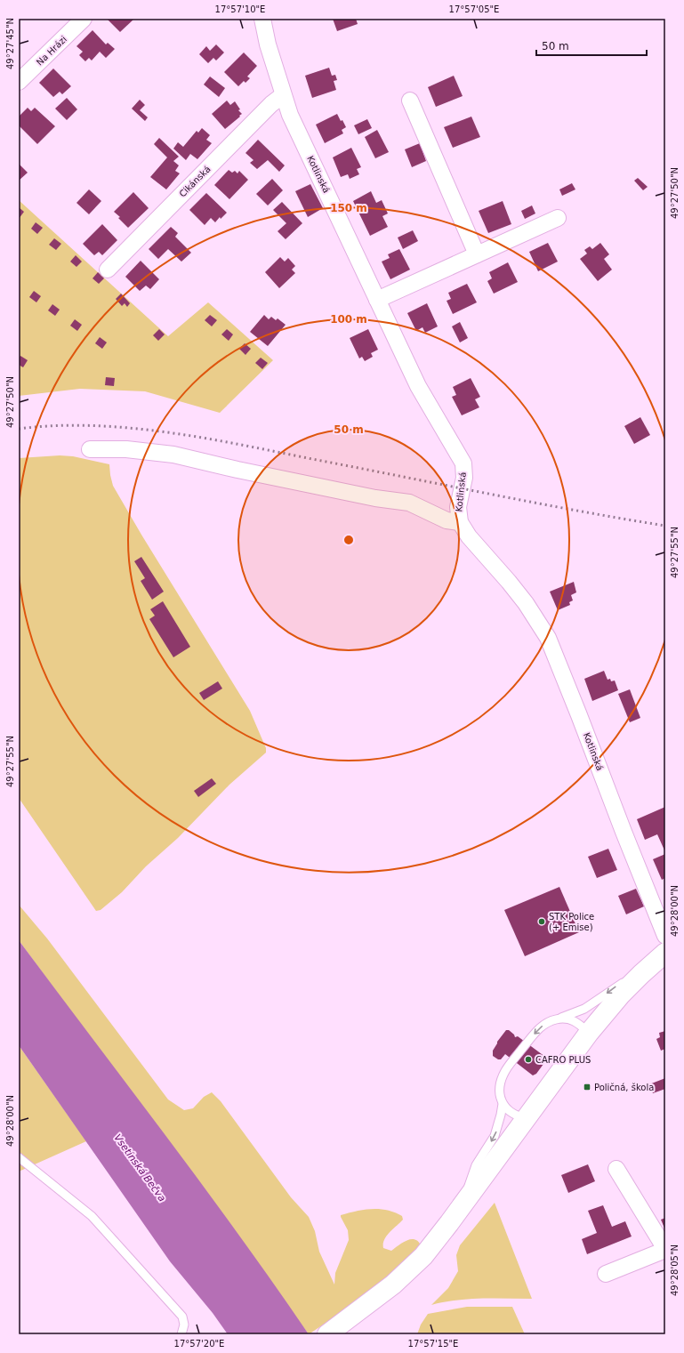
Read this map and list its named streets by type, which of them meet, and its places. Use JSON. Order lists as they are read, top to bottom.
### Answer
{
  "streets": {
    "street": ["Na Hrázi", "Kotlinská", "Cikánská"]
  },
  "crossings": [
    ["Kotlinská", "Cikánská"]
  ],
  "water": ["Vsetínská Bečva"],
  "places": {
    "other": ["STK Police (+ Emise)", "CAFRO PLUS"],
    "transit": ["Poličná, škola"]
  },
  "scale_bar": "50 m",
  "coordinates": [
    "17°57'10\"E",
    "17°57'05\"E",
    "49°27'45\"N",
    "49°27'50\"N",
    "49°27'55\"N",
    "49°28'00\"N",
    "49°28'05\"N",
    "17°57'20\"E",
    "17°57'15\"E"
  ],
  "rings": ["150 m", "100 m", "50 m"]
}
